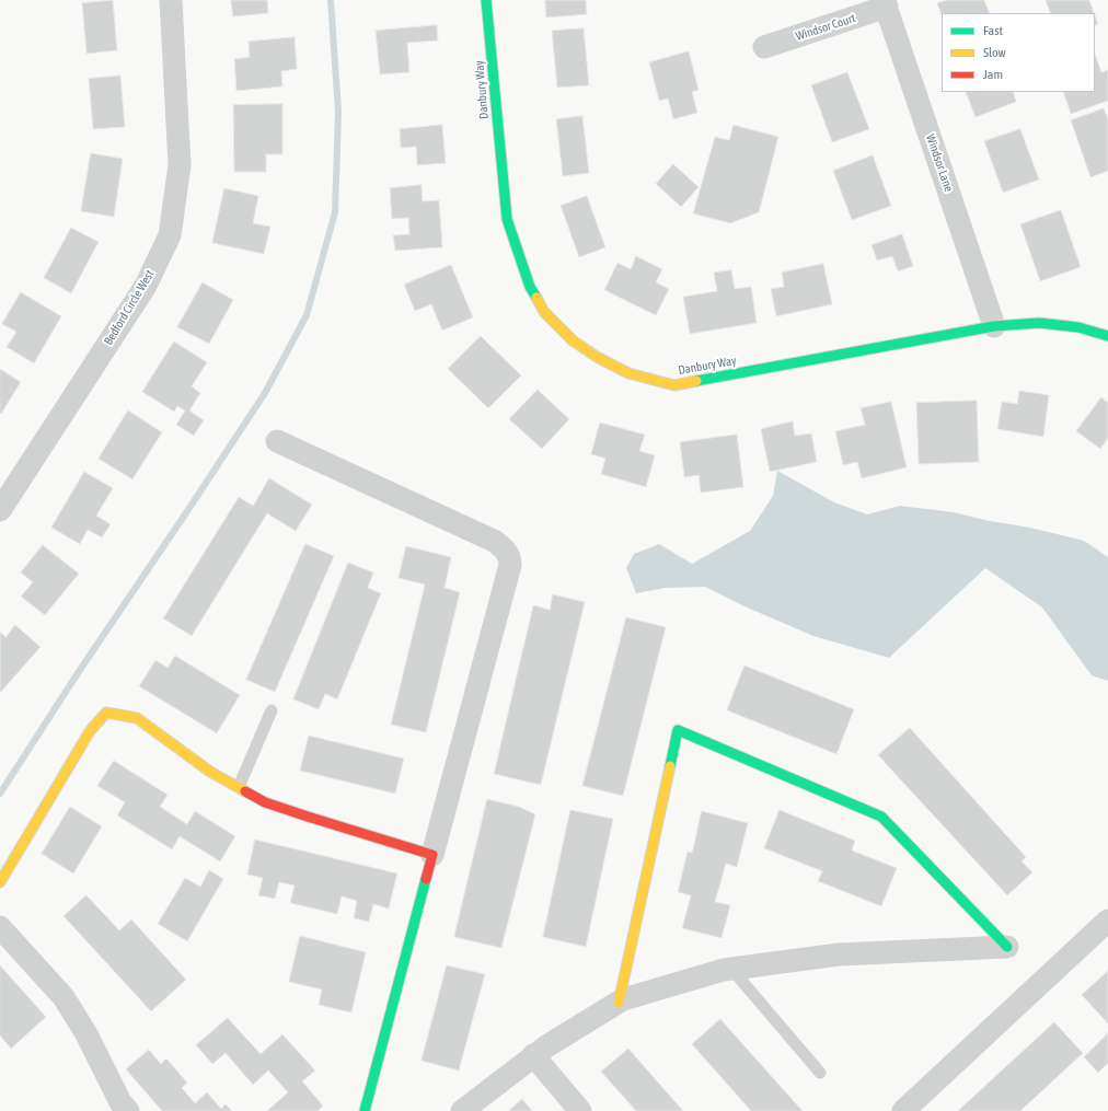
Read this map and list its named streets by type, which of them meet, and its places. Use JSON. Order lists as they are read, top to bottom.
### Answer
{
  "streets": {
    "street": [
      "Windsor Court",
      "Danbury Way",
      "Windsor Lane",
      "Bedford Circle West"
    ]
  },
  "crossings": [
    ["Windsor Court", "Windsor Lane"],
    ["Danbury Way", "Windsor Lane"]
  ],
  "legend": ["Fast", "Slow", "Jam"]
}
